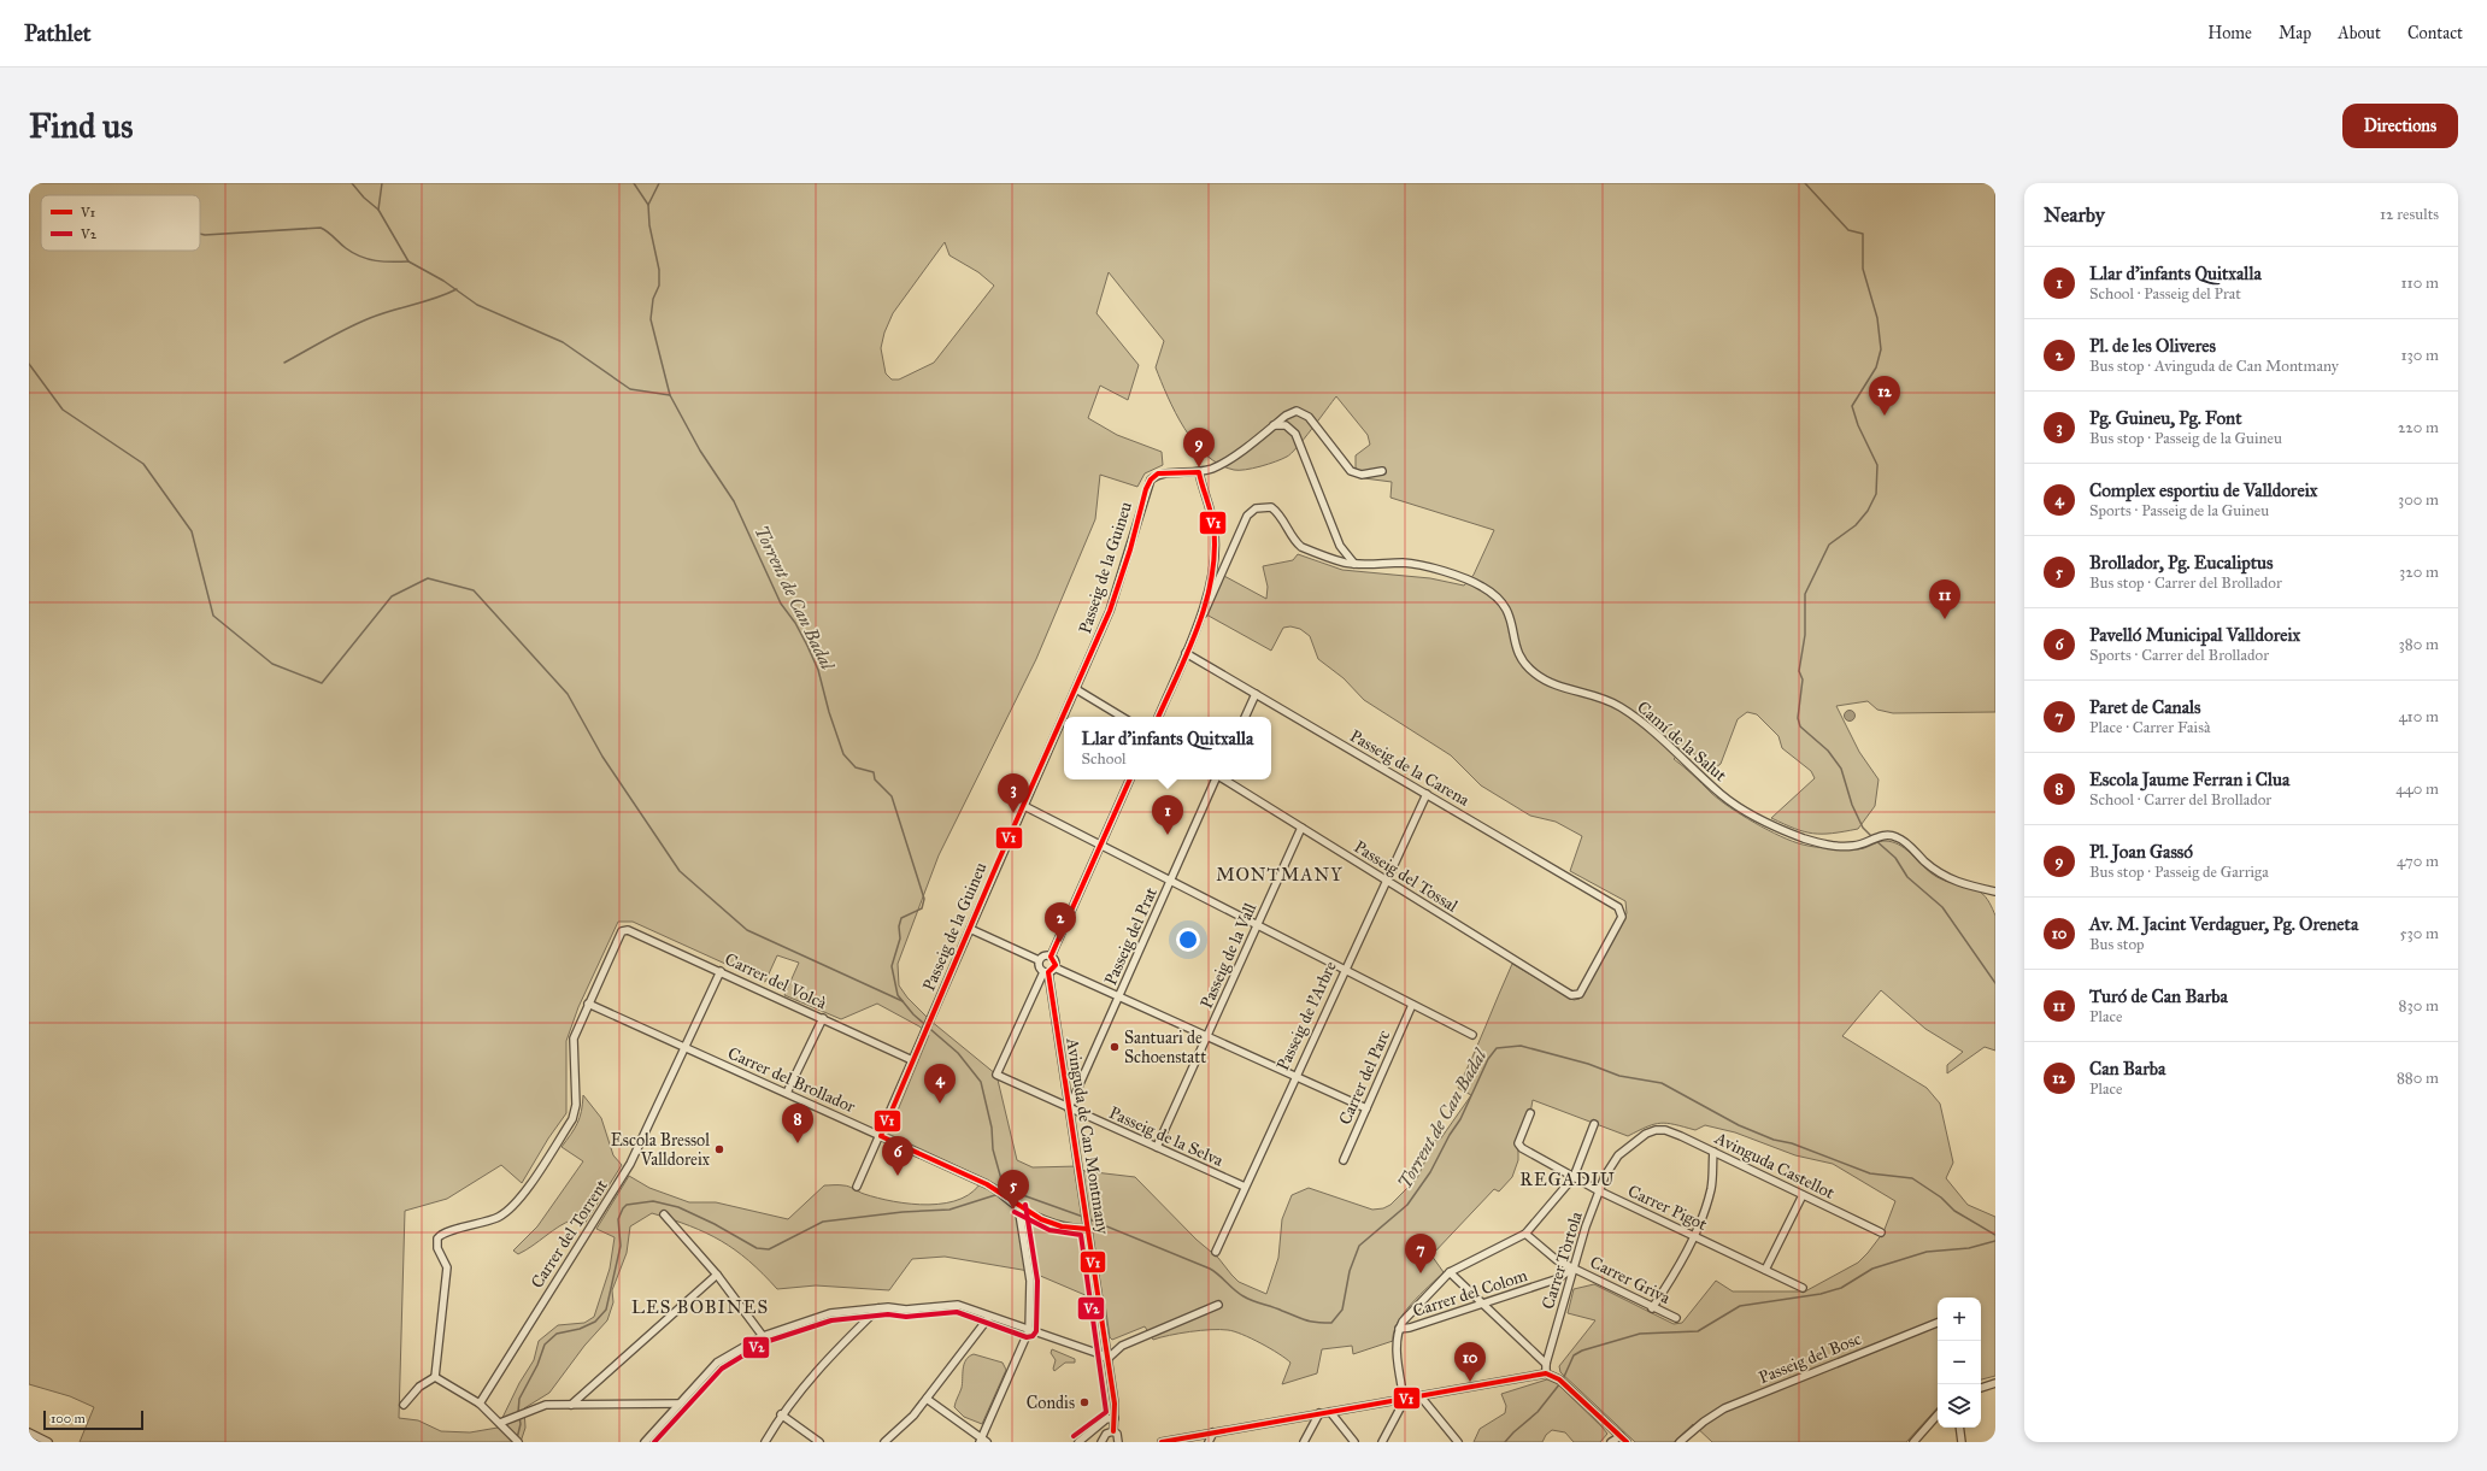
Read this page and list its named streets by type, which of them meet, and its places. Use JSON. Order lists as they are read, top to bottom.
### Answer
{
  "streets": {
    "street": [
      "Passeig de la Guineu",
      "Camí de la Salut",
      "Passeig de la Carena",
      "Passeig del Tossal",
      "Passeig del Prat",
      "Passeig de la Vall",
      "Carrer del Volcà",
      "Passeig de l'Arbre",
      "Carrer del Parc",
      "Carrer del Brollador",
      "Avinguda de Can Montmany",
      "Passeig de la Selva",
      "Avinguda Castellot",
      "Carrer Pigot",
      "Carrer del Torrent",
      "Carrer Tòrtola",
      "Carrer Griva",
      "Carrer del Colom",
      "Passeig del Bosc"
    ]
  },
  "crossings": [
    ["Passeig de la Guineu", "Carrer del Volcà"],
    ["Passeig de la Guineu", "Carrer del Brollador"],
    ["Passeig de la Carena", "Passeig del Tossal"],
    ["Passeig de la Carena", "Passeig de l'Arbre"],
    ["Passeig del Tossal", "Passeig de la Vall"],
    ["Passeig del Tossal", "Passeig de l'Arbre"],
    ["Passeig del Prat", "Avinguda de Can Montmany"],
    ["Passeig del Prat", "Passeig de la Selva"],
    ["Passeig de la Vall", "Passeig de la Selva"],
    ["Carrer del Volcà", "Carrer del Brollador"],
    ["Carrer del Volcà", "Carrer del Torrent"],
    ["Passeig de l'Arbre", "Passeig de la Selva"],
    ["Carrer del Brollador", "Avinguda de Can Montmany"],
    ["Carrer del Brollador", "Carrer del Torrent"],
    ["Avinguda de Can Montmany", "Passeig de la Selva"],
    ["Avinguda Castellot", "Carrer Tòrtola"],
    ["Carrer Pigot", "Carrer Tòrtola"],
    ["Carrer Tòrtola", "Carrer Griva"],
    ["Carrer Tòrtola", "Carrer del Colom"],
    ["Carrer Griva", "Carrer del Colom"]
  ],
  "districts": ["MONTMANY", "REGADIU", "LES BOBINES"],
  "water": ["Torrent de Can Badal"],
  "places": ["Santuari de Schoenstatt", "Escola Bressol Valldoreix", "Condis"],
  "lines": ["transit line V1", "transit line V2"],
  "legend": ["V1", "V2"],
  "scale_bar": "100 m",
  "page": {
    "header": "Pathlet",
    "nav": [
      "Home",
      "Map",
      "About",
      "Contact"
    ],
    "buttons": "Directions",
    "title": "Find us",
    "heading": ["Nearby", "12 results"],
    "list": [
      {
        "mark": "1",
        "name": "Llar d'infants Quitxalla",
        "note": "School · Passeig del Prat",
        "value": "110 m"
      },
      {
        "mark": "2",
        "name": "Pl. de les Oliveres",
        "note": "Bus stop · Avinguda de Can Montmany",
        "value": "130 m"
      },
      {
        "mark": "3",
        "name": "Pg. Guineu, Pg. Font",
        "note": "Bus stop · Passeig de la Guineu",
        "value": "220 m"
      },
      {
        "mark": "4",
        "name": "Complex esportiu de Valldoreix",
        "note": "Sports · Passeig de la Guineu",
        "value": "300 m"
      },
      {
        "mark": "5",
        "name": "Brollador, Pg. Eucaliptus",
        "note": "Bus stop · Carrer del Brollador",
        "value": "320 m"
      },
      {
        "mark": "6",
        "name": "Pavelló Municipal Valldoreix",
        "note": "Sports · Carrer del Brollador",
        "value": "380 m"
      },
      {
        "mark": "7",
        "name": "Paret de Canals",
        "note": "Place · Carrer Faisà",
        "value": "410 m"
      },
      {
        "mark": "8",
        "name": "Escola Jaume Ferran i Clua",
        "note": "School · Carrer del Brollador",
        "value": "440 m"
      },
      {
        "mark": "9",
        "name": "Pl. Joan Gassó",
        "note": "Bus stop · Passeig de Garriga",
        "value": "470 m"
      },
      {
        "mark": "10",
        "name": "Av. M. Jacint Verdaguer, Pg. Oreneta",
        "note": "Bus stop",
        "value": "530 m"
      },
      {
        "mark": "11",
        "name": "Turó de Can Barba",
        "note": "Place",
        "value": "830 m"
      },
      {
        "mark": "12",
        "name": "Can Barba",
        "note": "Place",
        "value": "880 m"
      }
    ],
    "pins": [
      "12",
      "9",
      "11",
      "3",
      "1",
      "2",
      "4",
      "8",
      "6",
      "5",
      "7",
      "10"
    ],
    "popup": ["Llar d'infants Quitxalla", "School"],
    "map_buttons": ["+", "−"],
    "scale": "100 m"
  }
}
